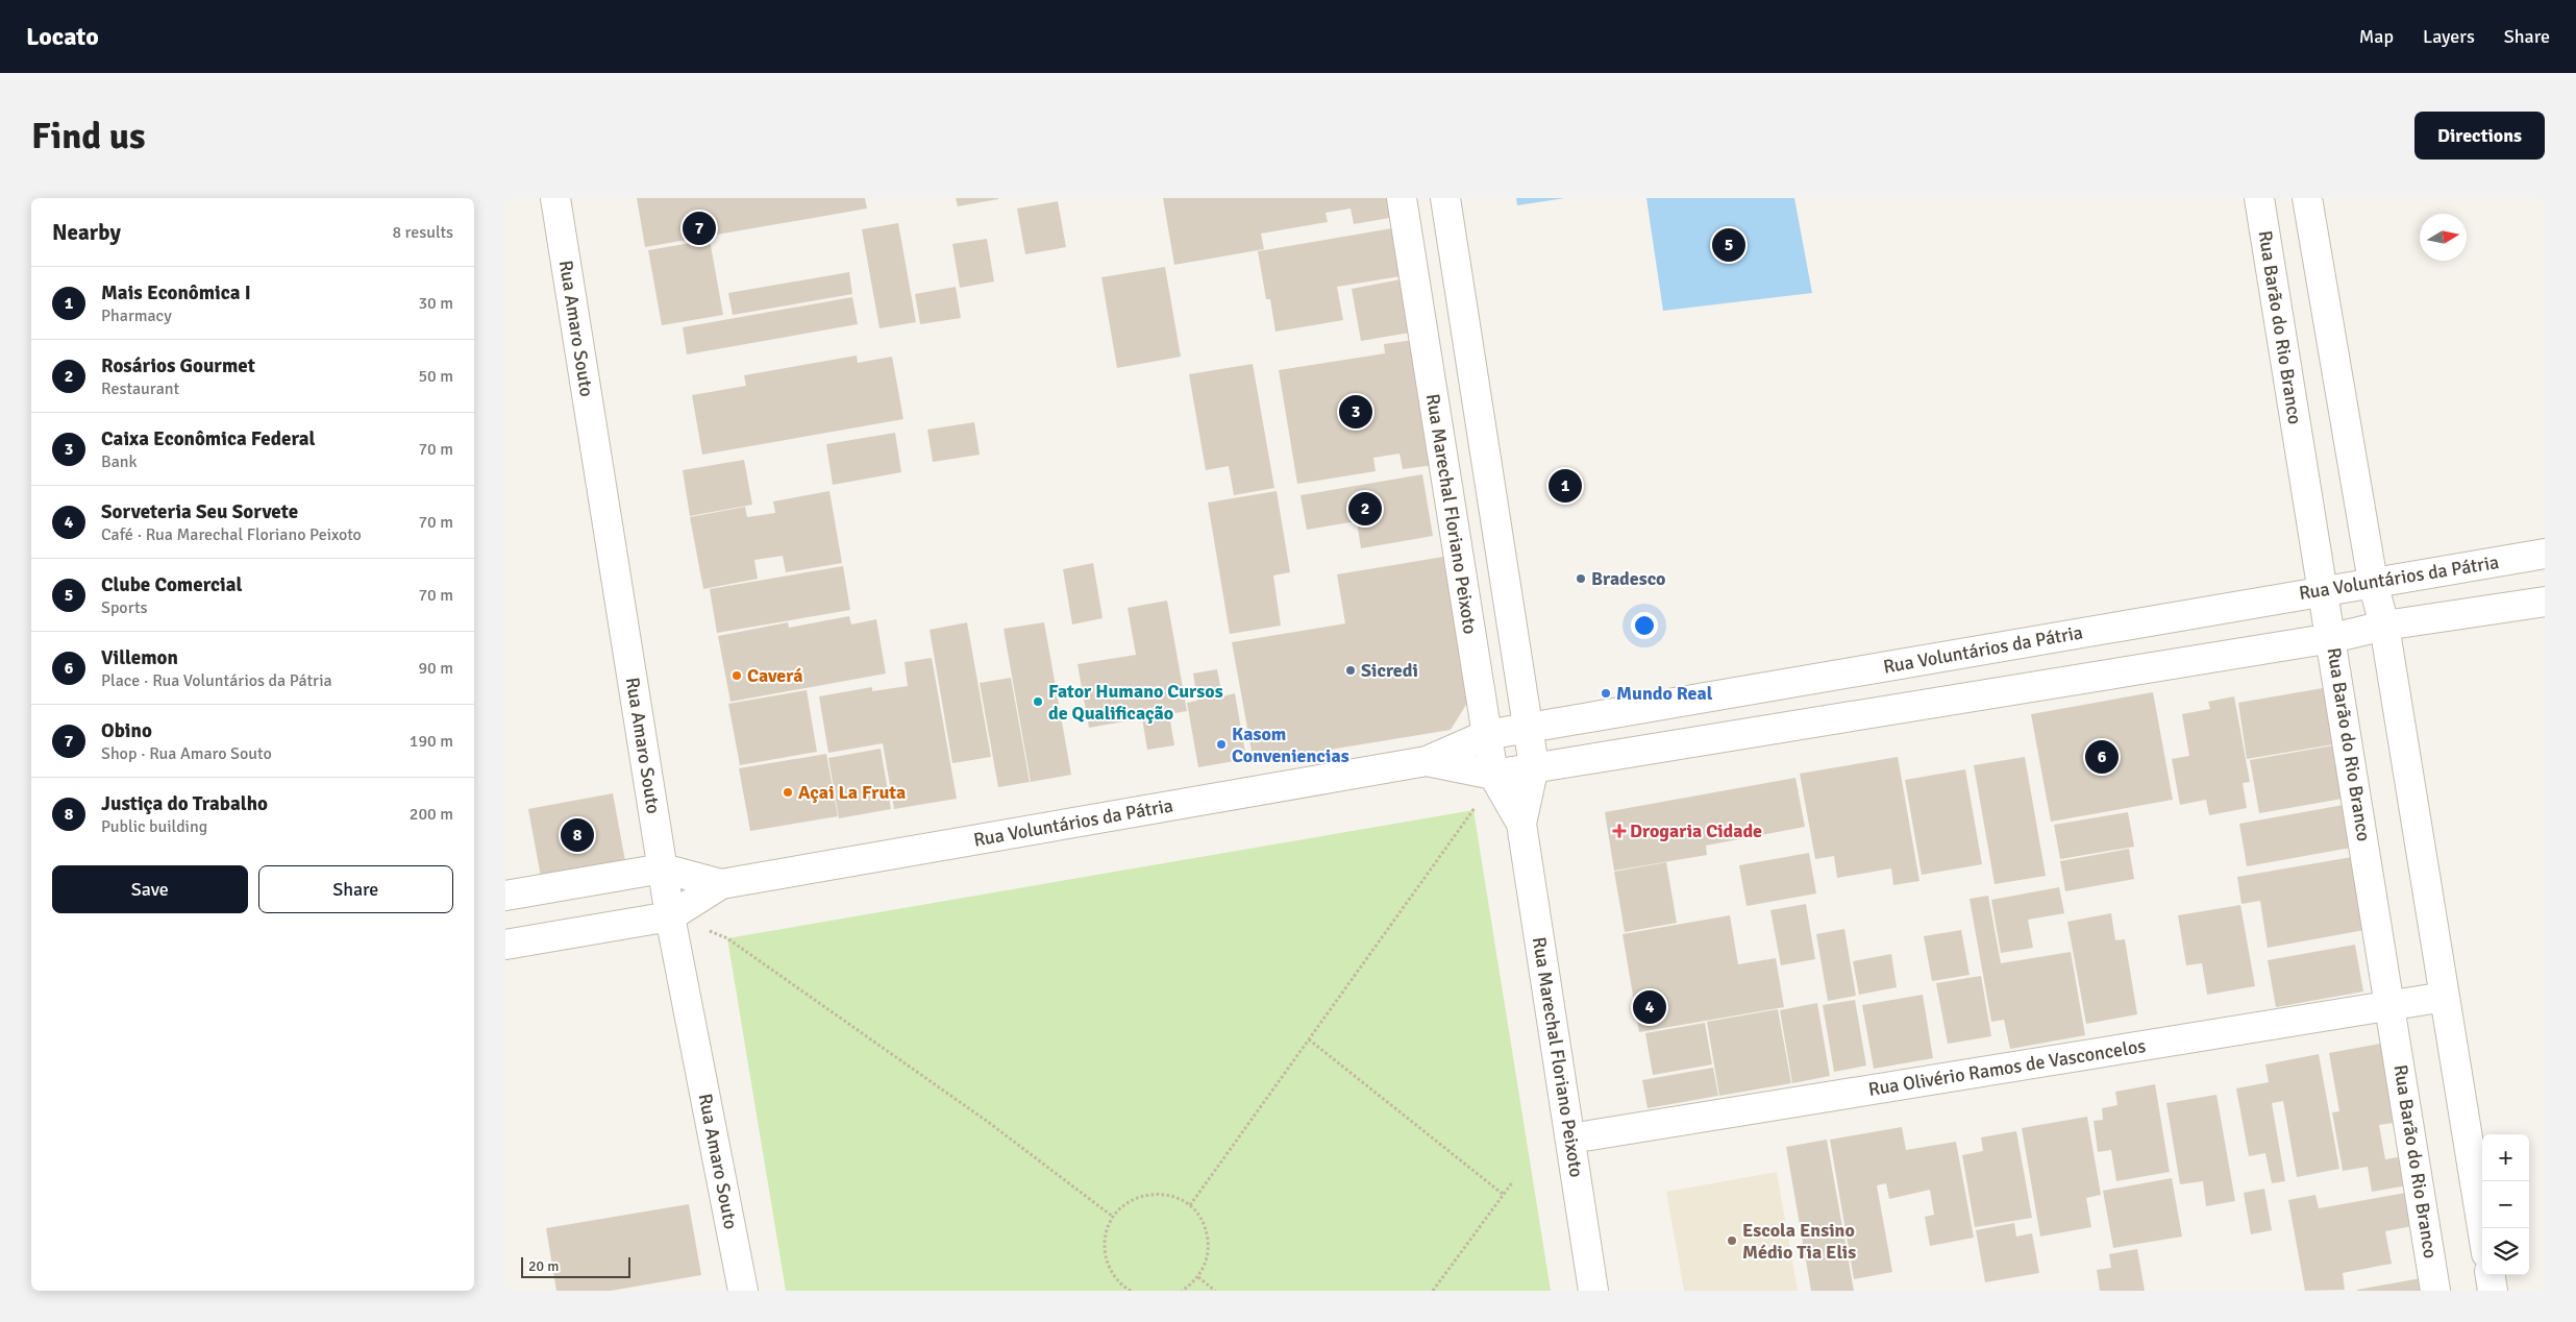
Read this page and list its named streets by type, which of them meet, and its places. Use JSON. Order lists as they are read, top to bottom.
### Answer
{
  "streets": {
    "street": [
      "Rua Barão do Rio Branco",
      "Rua Amaro Souto",
      "Rua Marechal Floriano Peixoto",
      "Rua Voluntários da Pátria",
      "Rua Olivério Ramos de Vasconcelos"
    ]
  },
  "crossings": [
    ["Rua Barão do Rio Branco", "Rua Voluntários da Pátria"],
    ["Rua Barão do Rio Branco", "Rua Olivério Ramos de Vasconcelos"],
    ["Rua Amaro Souto", "Rua Voluntários da Pátria"],
    ["Rua Marechal Floriano Peixoto", "Rua Voluntários da Pátria"],
    ["Rua Marechal Floriano Peixoto", "Rua Olivério Ramos de Vasconcelos"]
  ],
  "places": {
    "other": [
      "Bradesco",
      "Sicredi",
      "Caverá",
      "Mundo Real",
      "Fator Humano Cursos de Qualificação",
      "Kasom Conveniencias",
      "Açai La Fruta",
      "Escola Ensino Médio Tia Elis"
    ],
    "health": ["Drogaria Cidade"]
  },
  "scale_bar": "20 m",
  "north": "right",
  "page": {
    "header": "Locato",
    "nav": ["Map", "Layers", "Share"],
    "buttons": [
      "Directions",
      ["Save", "Share"]
    ],
    "title": "Find us",
    "heading": ["Nearby", "8 results"],
    "pins": [
      "7",
      "5",
      "3",
      "1",
      "2",
      "6",
      "8",
      "4"
    ],
    "list": [
      {
        "mark": "1",
        "name": "Mais Econômica I",
        "note": "Pharmacy",
        "value": "30 m"
      },
      {
        "mark": "2",
        "name": "Rosários Gourmet",
        "note": "Restaurant",
        "value": "50 m"
      },
      {
        "mark": "3",
        "name": "Caixa Econômica Federal",
        "note": "Bank",
        "value": "70 m"
      },
      {
        "mark": "4",
        "name": "Sorveteria Seu Sorvete",
        "note": "Café · Rua Marechal Floriano Peixoto",
        "value": "70 m"
      },
      {
        "mark": "5",
        "name": "Clube Comercial",
        "note": "Sports",
        "value": "70 m"
      },
      {
        "mark": "6",
        "name": "Villemon",
        "note": "Place · Rua Voluntários da Pátria",
        "value": "90 m"
      },
      {
        "mark": "7",
        "name": "Obino",
        "note": "Shop · Rua Amaro Souto",
        "value": "190 m"
      },
      {
        "mark": "8",
        "name": "Justiça do Trabalho",
        "note": "Public building",
        "value": "200 m"
      }
    ],
    "map_buttons": ["+", "−"],
    "scale": "20 m"
  }
}
